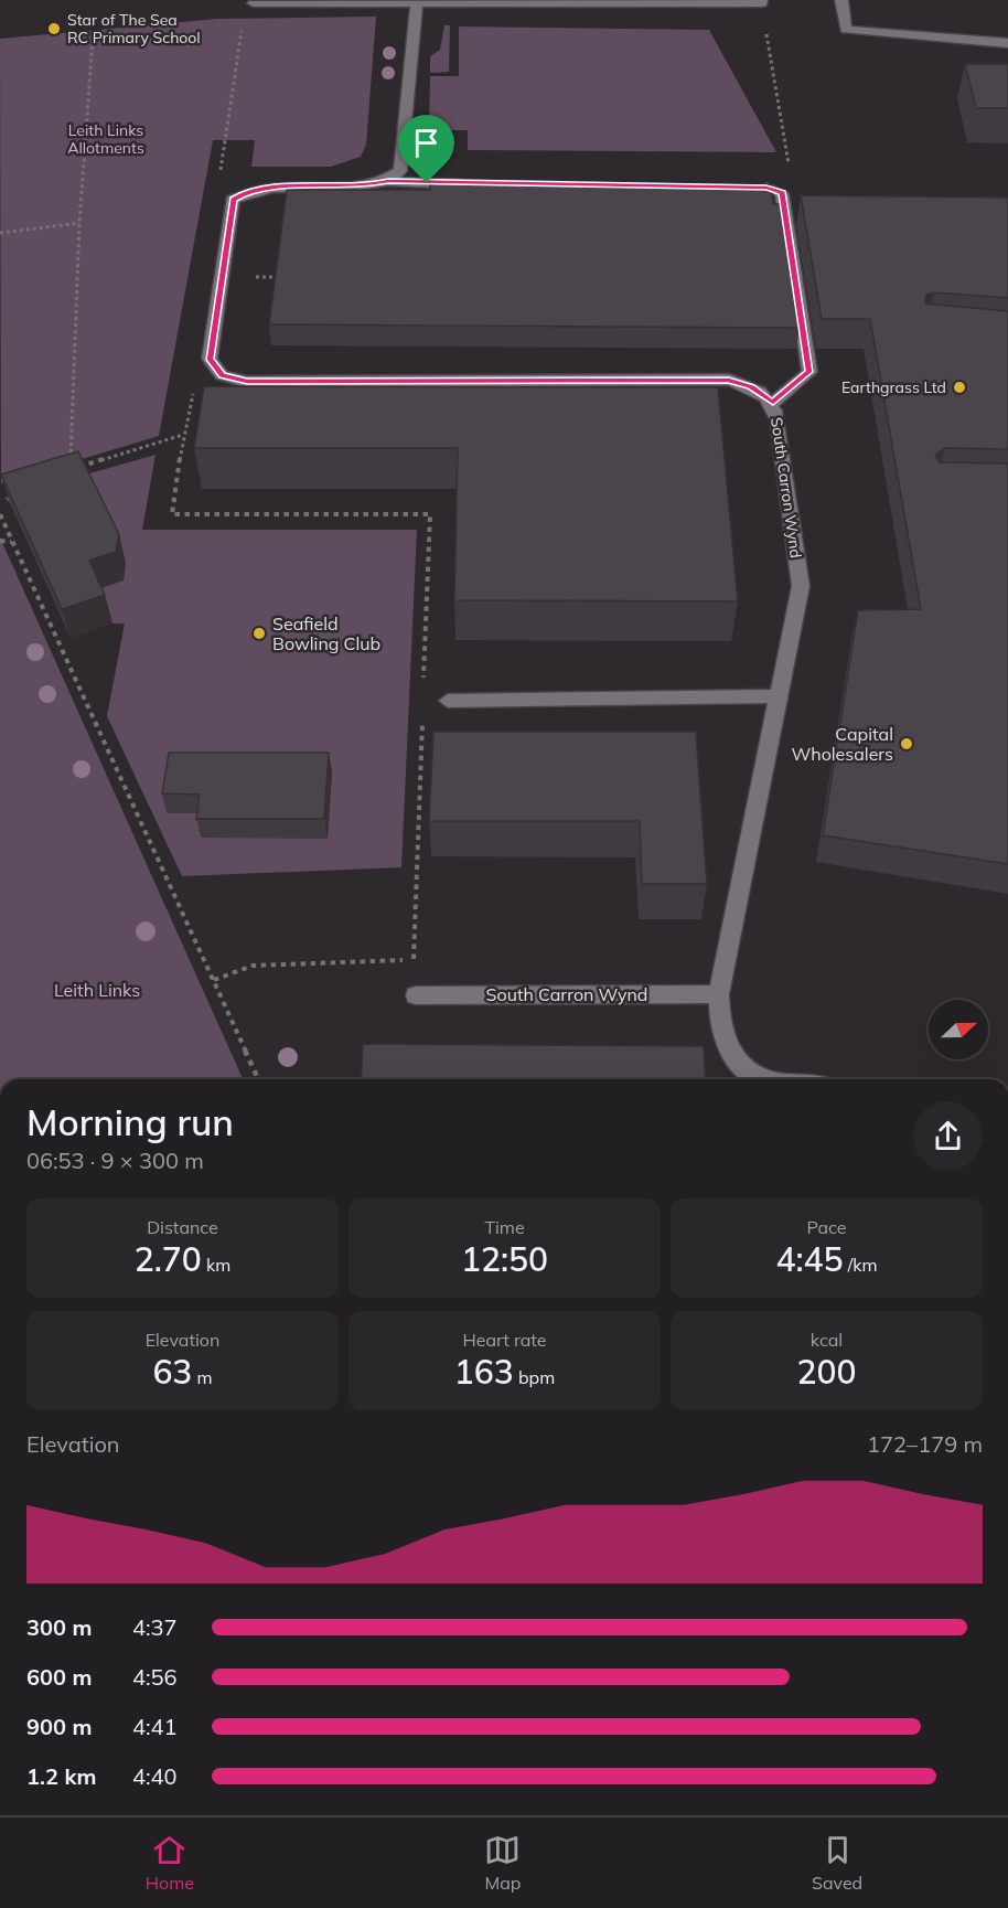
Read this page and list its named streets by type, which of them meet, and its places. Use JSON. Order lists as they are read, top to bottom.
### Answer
{
  "streets": {
    "street": ["South Carron Wynd"]
  },
  "parks": ["Leith Links Allotments", "Leith Links"],
  "places": [
    "Star of The Sea RC Primary School",
    "Earthgrass Ltd",
    "Seafield Bowling Club",
    "Capital Wholesalers"
  ],
  "north": "right",
  "page": {
    "heading": ["Morning run", "06:53 · 9 × 300 m"],
    "stats": [
      ["Distance", "2.70 km"],
      ["Time", "12:50"],
      ["Pace", "4:45 /km"],
      ["Elevation", "63 m"],
      ["Heart rate", "163 bpm"],
      ["kcal", "200"]
    ],
    "chart": ["Elevation", "172–179 m"],
    "list": [
      {
        "name": "300 m",
        "note": "4:37"
      },
      {
        "name": "600 m",
        "note": "4:56"
      },
      {
        "name": "900 m",
        "note": "4:41"
      },
      {
        "name": "1.2 km",
        "note": "4:40"
      }
    ],
    "tabs": ["Home", "Map", "Saved"]
  }
}
